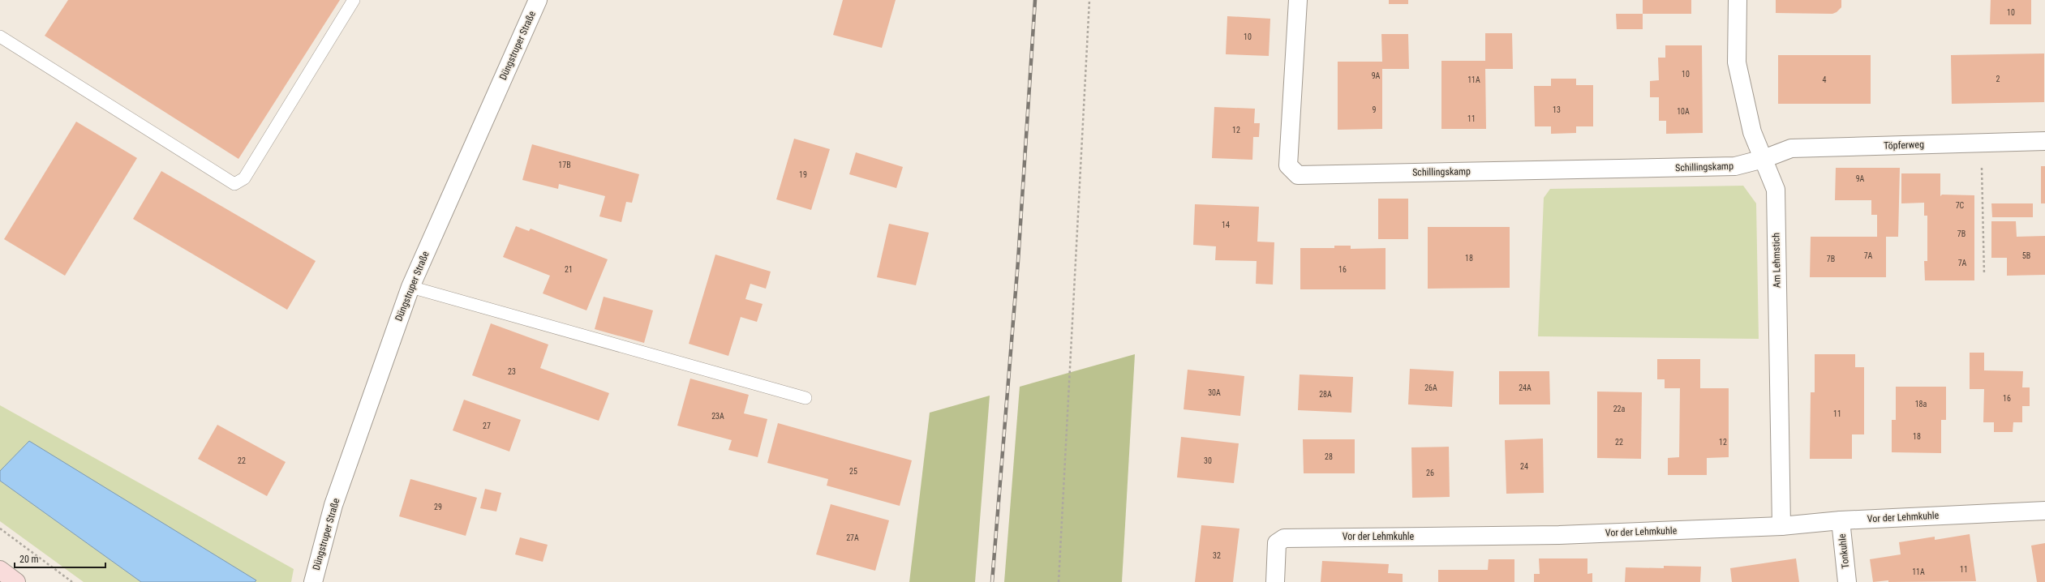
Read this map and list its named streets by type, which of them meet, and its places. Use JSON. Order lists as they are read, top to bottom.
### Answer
{
  "streets": {
    "street": [
      "Düngstruper Straße",
      "Töpferweg",
      "Schillingskamp",
      "Am Lehmstich",
      "Vor der Lehmkuhle",
      "Tonkuhle"
    ]
  },
  "crossings": [
    ["Töpferweg", "Schillingskamp"],
    ["Töpferweg", "Am Lehmstich"],
    ["Schillingskamp", "Am Lehmstich"],
    ["Am Lehmstich", "Vor der Lehmkuhle"],
    ["Vor der Lehmkuhle", "Tonkuhle"]
  ],
  "house_numbers": [
    "10",
    "10",
    "10",
    "9A",
    "2",
    "11A",
    "4",
    "9",
    "13",
    "10A",
    "11",
    "12",
    "17B",
    "19",
    "9A",
    "7C",
    "14",
    "7B",
    "7A",
    "5B",
    "18",
    "7B",
    "7A",
    "21",
    "16",
    "23",
    "26A",
    "24A",
    "30A",
    "28A",
    "16",
    "18a",
    "22a",
    "11",
    "23A",
    "27",
    "18",
    "22",
    "12",
    "28",
    "22",
    "30",
    "24",
    "25",
    "26",
    "29",
    "27A",
    "32",
    "11",
    "11A"
  ],
  "scale_bar": "20 m"
}
